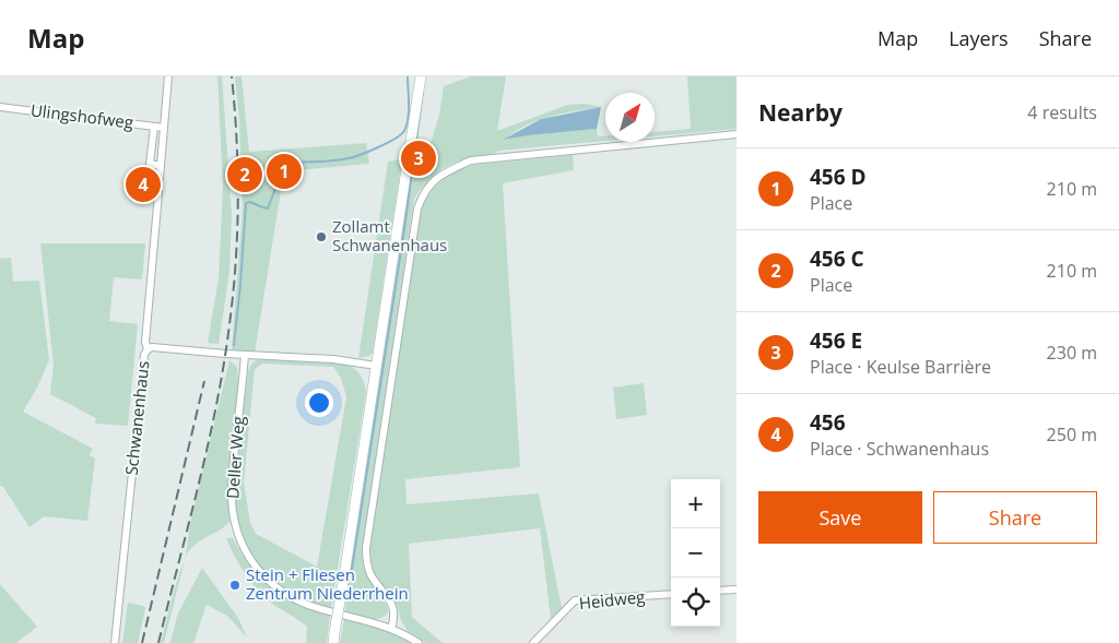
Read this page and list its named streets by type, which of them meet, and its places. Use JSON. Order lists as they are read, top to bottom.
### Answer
{
  "streets": {
    "street": [
      "Ulingshofweg",
      "Schwanenhaus",
      "Deller Weg",
      "Heidweg"
    ]
  },
  "places": ["Zollamt Schwanenhaus", "Stein + Fliesen Zentrum Niederrhein"],
  "north": "top right",
  "page": {
    "header": "Map",
    "nav": ["Map", "Layers", "Share"],
    "heading": ["Nearby", "4 results"],
    "pins": [
      "3",
      "1",
      "2",
      "4"
    ],
    "list": [
      {
        "mark": "1",
        "name": "456 D",
        "note": "Place",
        "value": "210 m"
      },
      {
        "mark": "2",
        "name": "456 C",
        "note": "Place",
        "value": "210 m"
      },
      {
        "mark": "3",
        "name": "456 E",
        "note": "Place · Keulse Barrière",
        "value": "230 m"
      },
      {
        "mark": "4",
        "name": "456",
        "note": "Place · Schwanenhaus",
        "value": "250 m"
      }
    ],
    "buttons": ["Save", "Share"],
    "map_buttons": ["+", "−"]
  }
}
